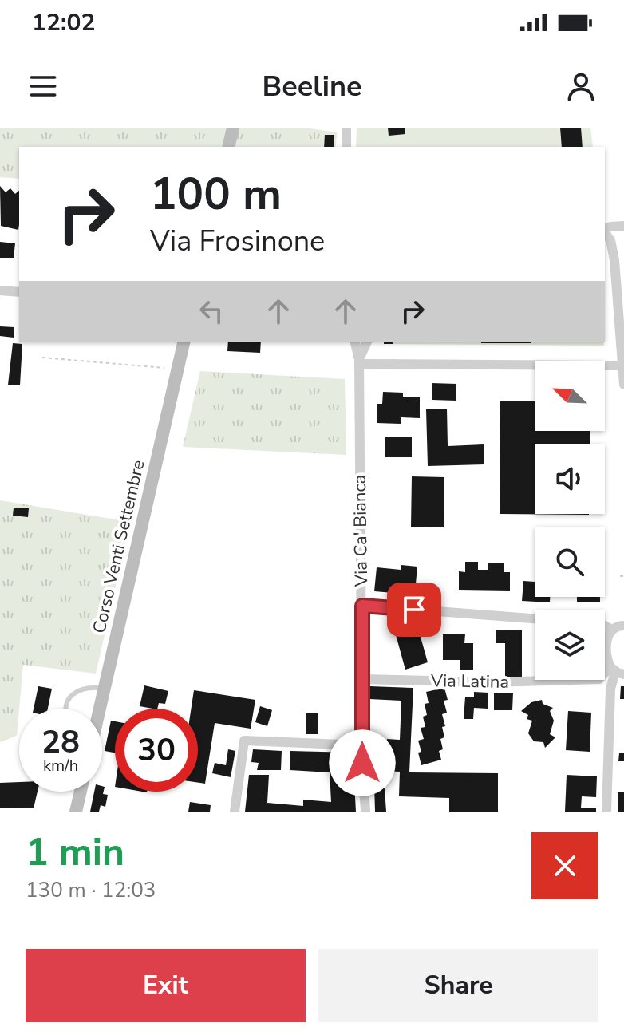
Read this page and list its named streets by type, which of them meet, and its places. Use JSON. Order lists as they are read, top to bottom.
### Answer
{
  "streets": {
    "street": ["Via Ca' Bianca", "Corso Venti Settembre", "Via Latina"]
  },
  "crossings": [
    ["Via Ca' Bianca", "Via Latina"]
  ],
  "north": "top left",
  "page": {
    "status": "12:02",
    "header": "Beeline",
    "turn": ["100 m", "Via Frosinone"],
    "speed": "28 km/h",
    "limit": "30",
    "heading": ["1 min", "130 m · 12:03"],
    "buttons": ["Exit", "Share"]
  }
}
